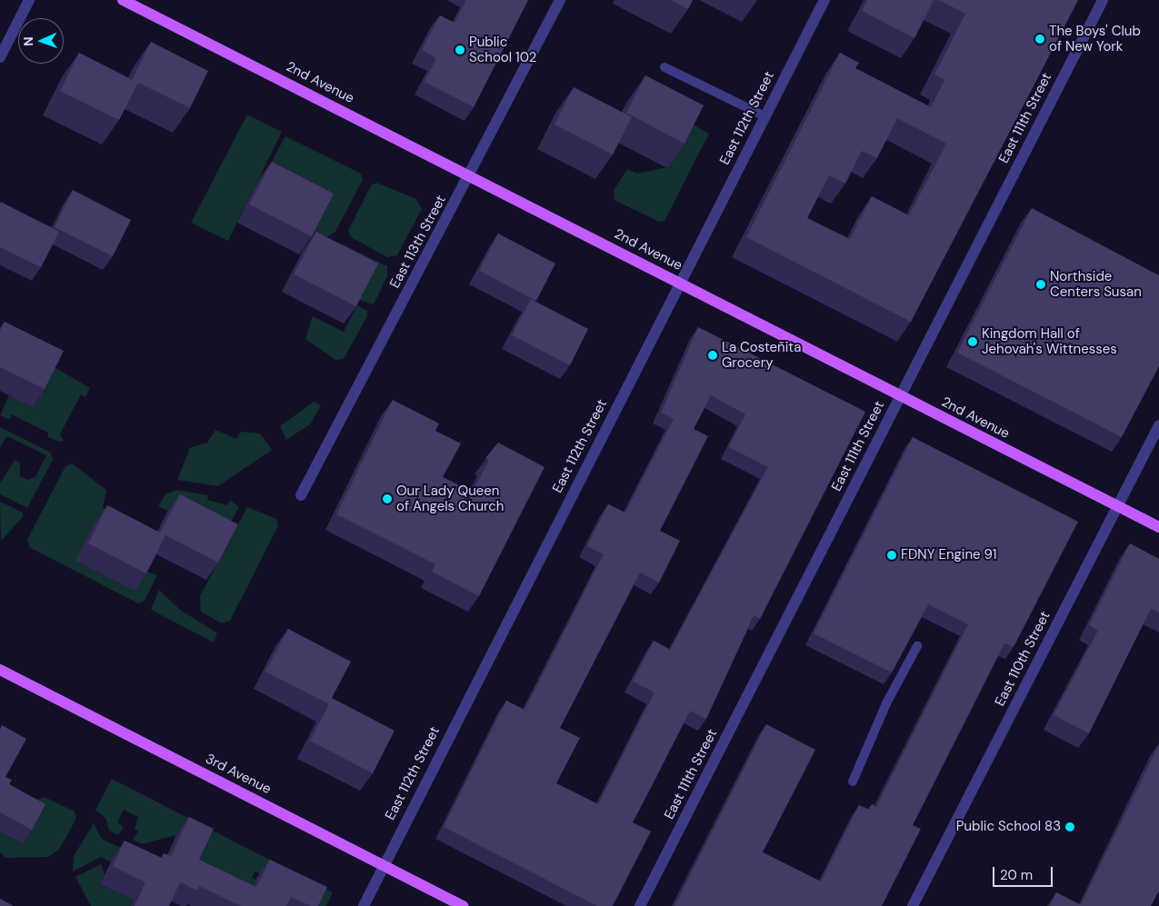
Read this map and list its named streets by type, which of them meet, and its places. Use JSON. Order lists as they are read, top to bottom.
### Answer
{
  "streets": {
    "main road": ["2nd Avenue", "3rd Avenue"],
    "street": [
      "East 112th Street",
      "East 111th Street",
      "East 113th Street",
      "East 110th Street"
    ]
  },
  "crossings": [
    ["2nd Avenue", "East 112th Street"],
    ["2nd Avenue", "East 111th Street"],
    ["2nd Avenue", "East 113th Street"],
    ["2nd Avenue", "East 110th Street"],
    ["East 112th Street", "3rd Avenue"]
  ],
  "places": [
    "The Boys' Club of New York",
    "Public School 102",
    "Northside Centers Susan",
    "Kingdom Hall of Jehovah's Wittnesses",
    "La Costeñita Grocery",
    "Our Lady Queen of Angels Church",
    "FDNY Engine 91",
    "Public School 83"
  ],
  "scale_bar": "20 m",
  "north": "left"
}
